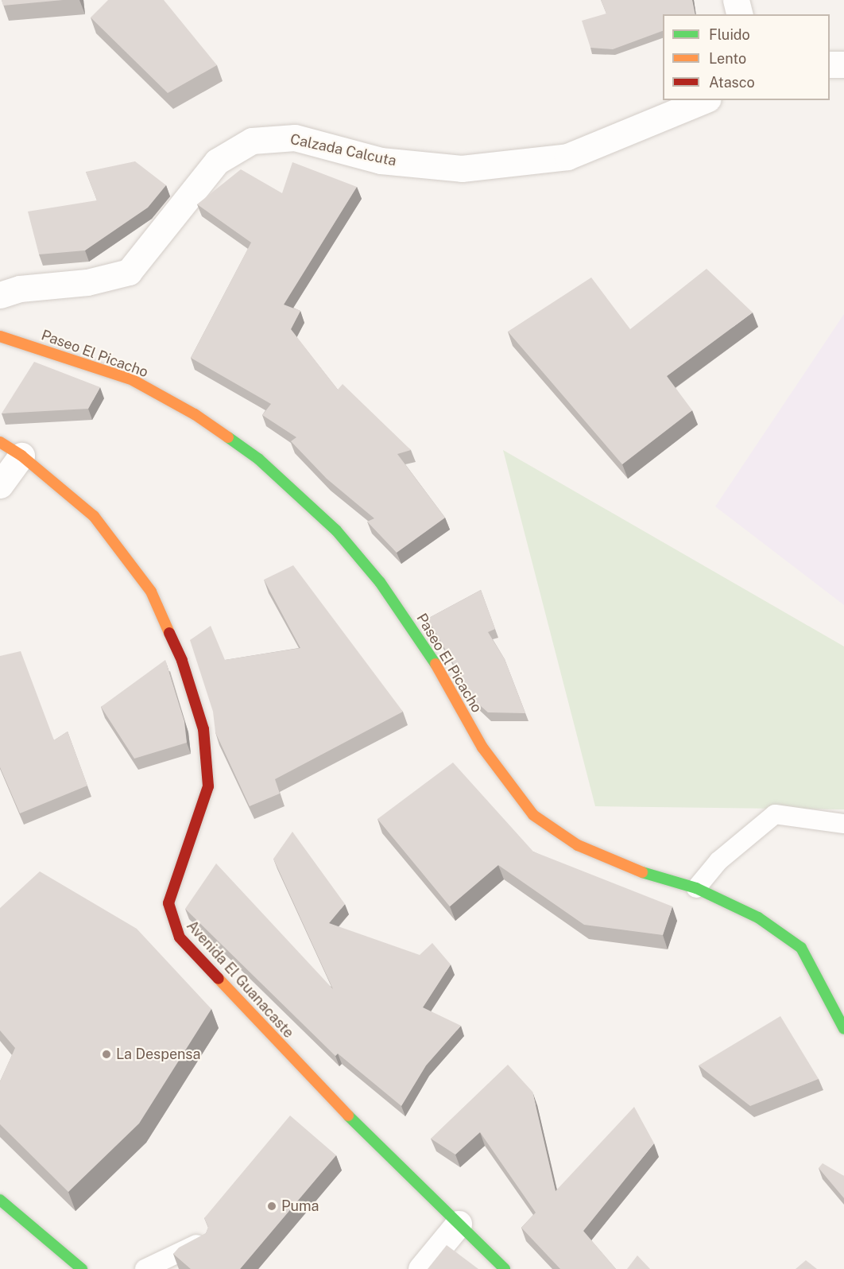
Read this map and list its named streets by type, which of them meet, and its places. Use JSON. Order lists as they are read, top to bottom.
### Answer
{
  "streets": {
    "street": ["Calzada Calcuta", "Paseo El Picacho", "Avenida El Guanacaste"]
  },
  "places": ["La Despensa", "Puma"],
  "legend": ["Fluido", "Lento", "Atasco"]
}
